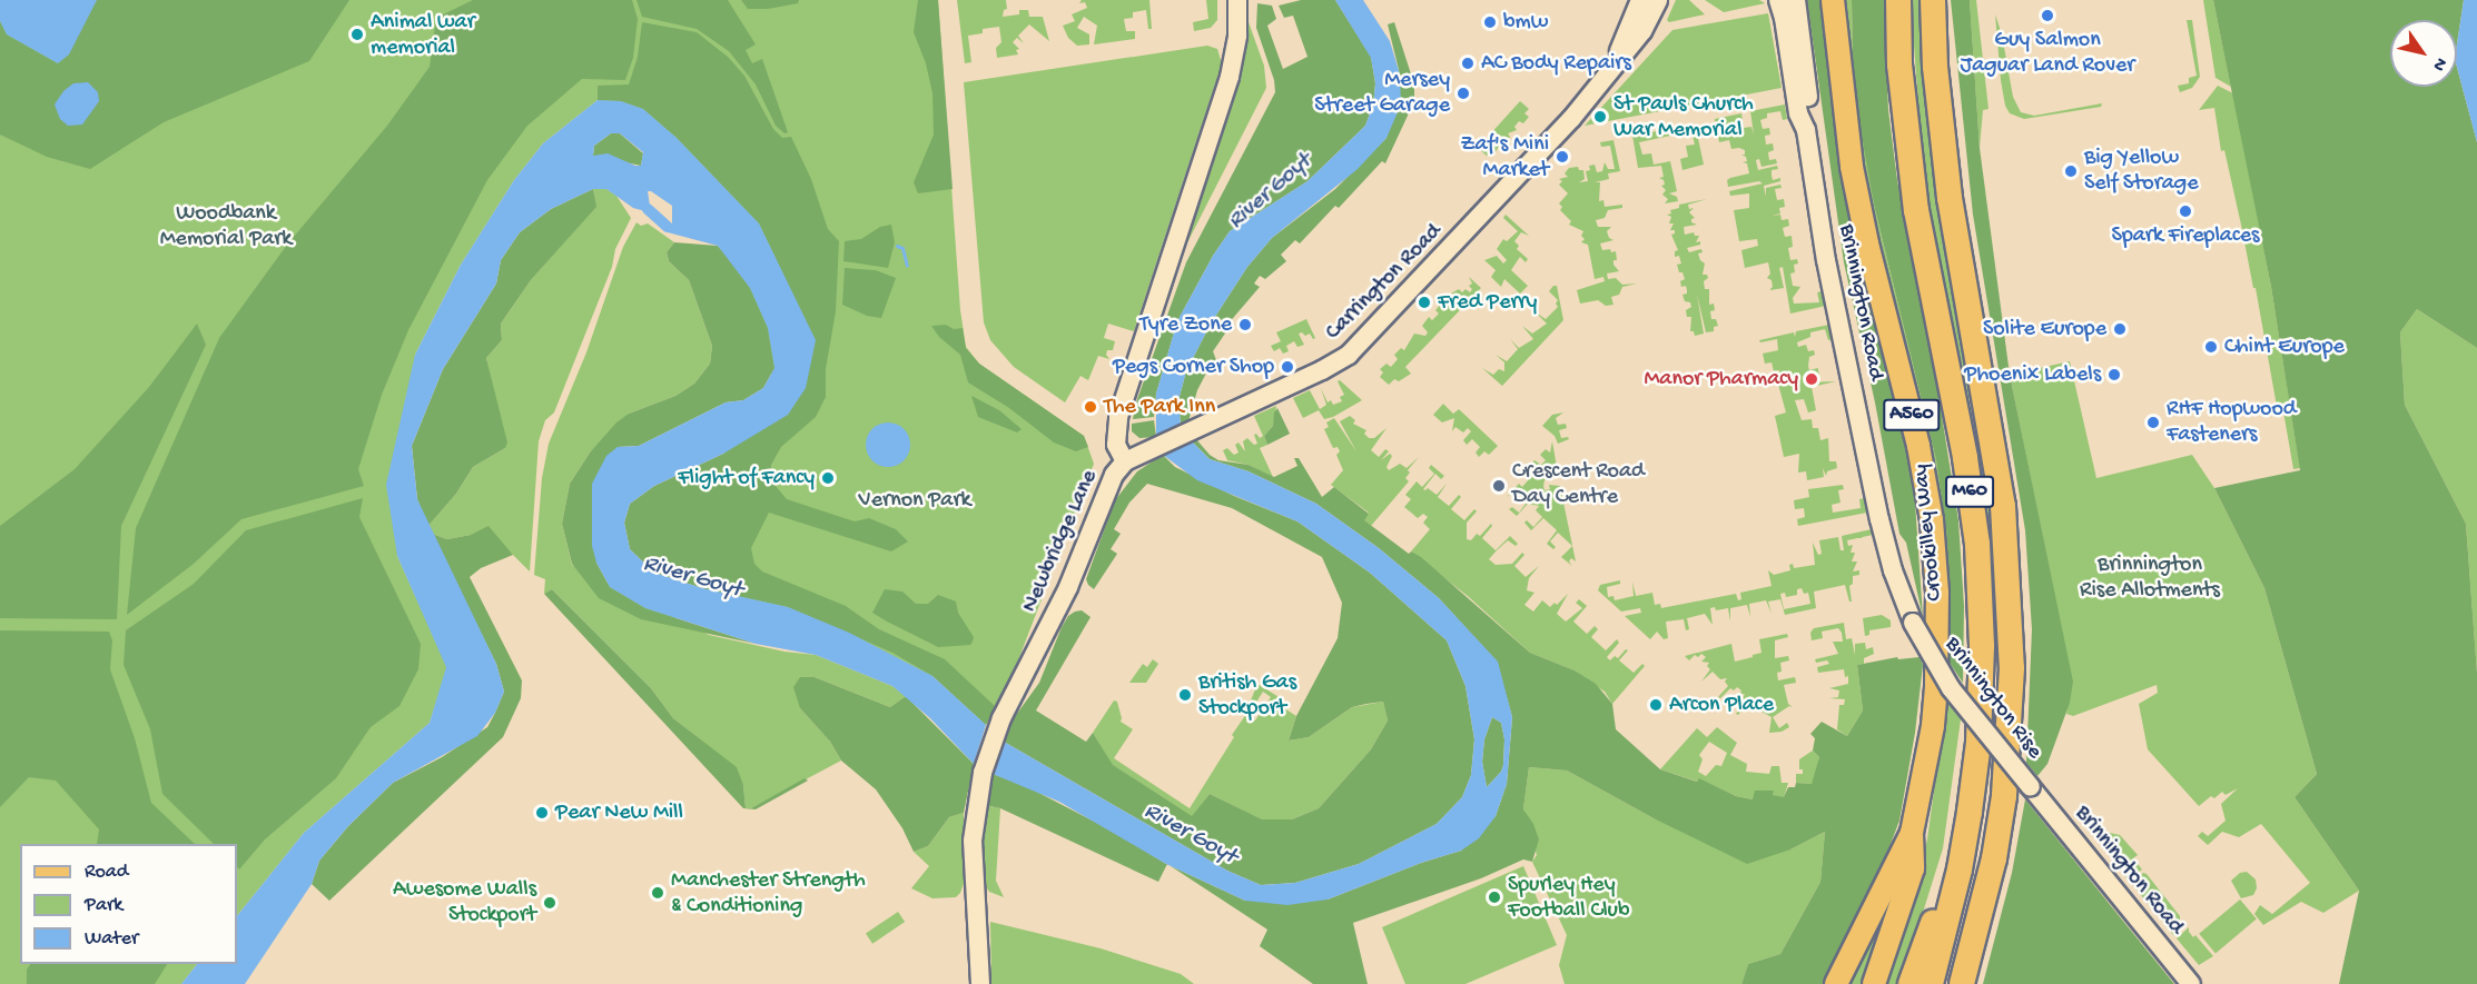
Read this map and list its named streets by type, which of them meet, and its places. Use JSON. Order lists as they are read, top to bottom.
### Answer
{
  "streets": {
    "highway": ["M60"],
    "main road": ["A560", "Crookilley Way"],
    "street": [
      "Carrington Road",
      "Brinnington Road",
      "Newbridge Lane",
      "Brinnington Rise"
    ]
  },
  "crossings": [
    ["Carrington Road", "Newbridge Lane"],
    ["Brinnington Road", "Brinnington Rise"]
  ],
  "water": ["River Goyt"],
  "parks": ["Woodbank Memorial Park", "Vernon Park", "Brinnington Rise Allotments"],
  "places": [
    "Guy Salmon Jaguar Land Rover",
    "bmw",
    "Animal war memorial",
    "AC Body Repairs",
    "Mersey Street Garage",
    "St Pauls Church War Memorial",
    "Zaf's Mini Market",
    "Big Yellow Self Storage",
    "Spark Fireplaces",
    "Fred Perry",
    "Tyre Zone",
    "Solite Europe",
    "Chint Europe",
    "Pegs Corner Shop",
    "Phoenix Labels",
    "Manor Pharmacy",
    "The Park Inn",
    "RHF Hopwood Fasteners",
    "Flight of Fancy",
    "Crescent Road Day Centre",
    "British Gas Stockport",
    "Arcon Place",
    "Pear New Mill",
    "Manchester Strength & Conditioning",
    "Spurley Hey Football Club",
    "Awesome Walls Stockport"
  ],
  "legend": ["Road", "Park", "Water"],
  "north": "bottom right"
}
